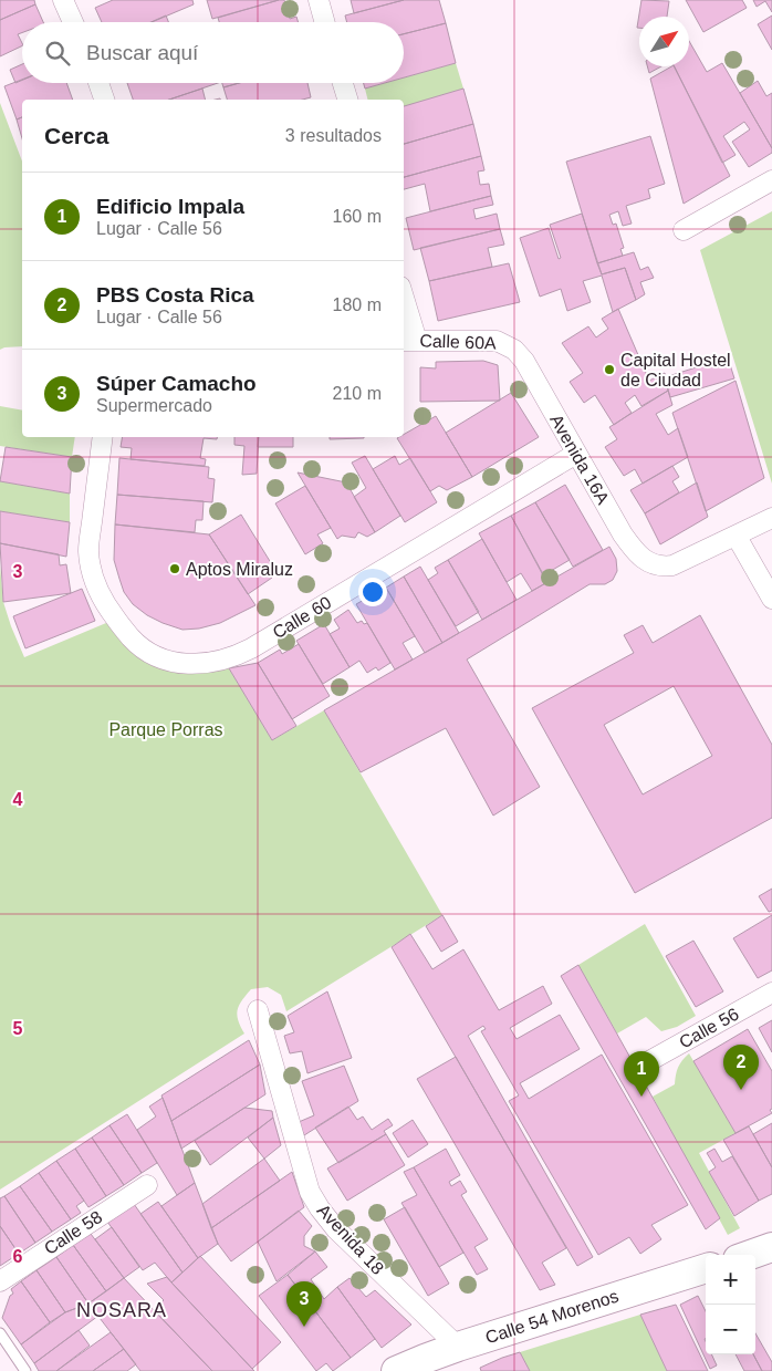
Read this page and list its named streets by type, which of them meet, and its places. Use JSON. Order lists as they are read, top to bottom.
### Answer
{
  "streets": {
    "main road": ["Calle 54 Morenos"],
    "street": [
      "Calle 60A",
      "Avenida 16A",
      "Calle 60",
      "Calle 56",
      "Calle 58",
      "Avenida 18"
    ]
  },
  "crossings": [
    ["Calle 60A", "Avenida 16A"],
    ["Avenida 16A", "Calle 60"],
    ["Avenida 18", "Calle 54 Morenos"]
  ],
  "districts": ["NOSARA"],
  "parks": ["Parque Porras"],
  "places": ["Capital Hostel de Ciudad", "Aptos Miraluz"],
  "north": "top right",
  "page": {
    "search": "Buscar aquí",
    "heading": ["Cerca", "3 resultados"],
    "list": [
      {
        "mark": "1",
        "name": "Edificio Impala",
        "note": "Lugar · Calle 56",
        "value": "160 m"
      },
      {
        "mark": "2",
        "name": "PBS Costa Rica",
        "note": "Lugar · Calle 56",
        "value": "180 m"
      },
      {
        "mark": "3",
        "name": "Súper Camacho",
        "note": "Supermercado",
        "value": "210 m"
      }
    ],
    "pins": ["2", "1", "3"],
    "map_buttons": ["+", "−"]
  },
  "grid": {
    "rows": [
      "3",
      "4",
      "5",
      "6"
    ]
  }
}
